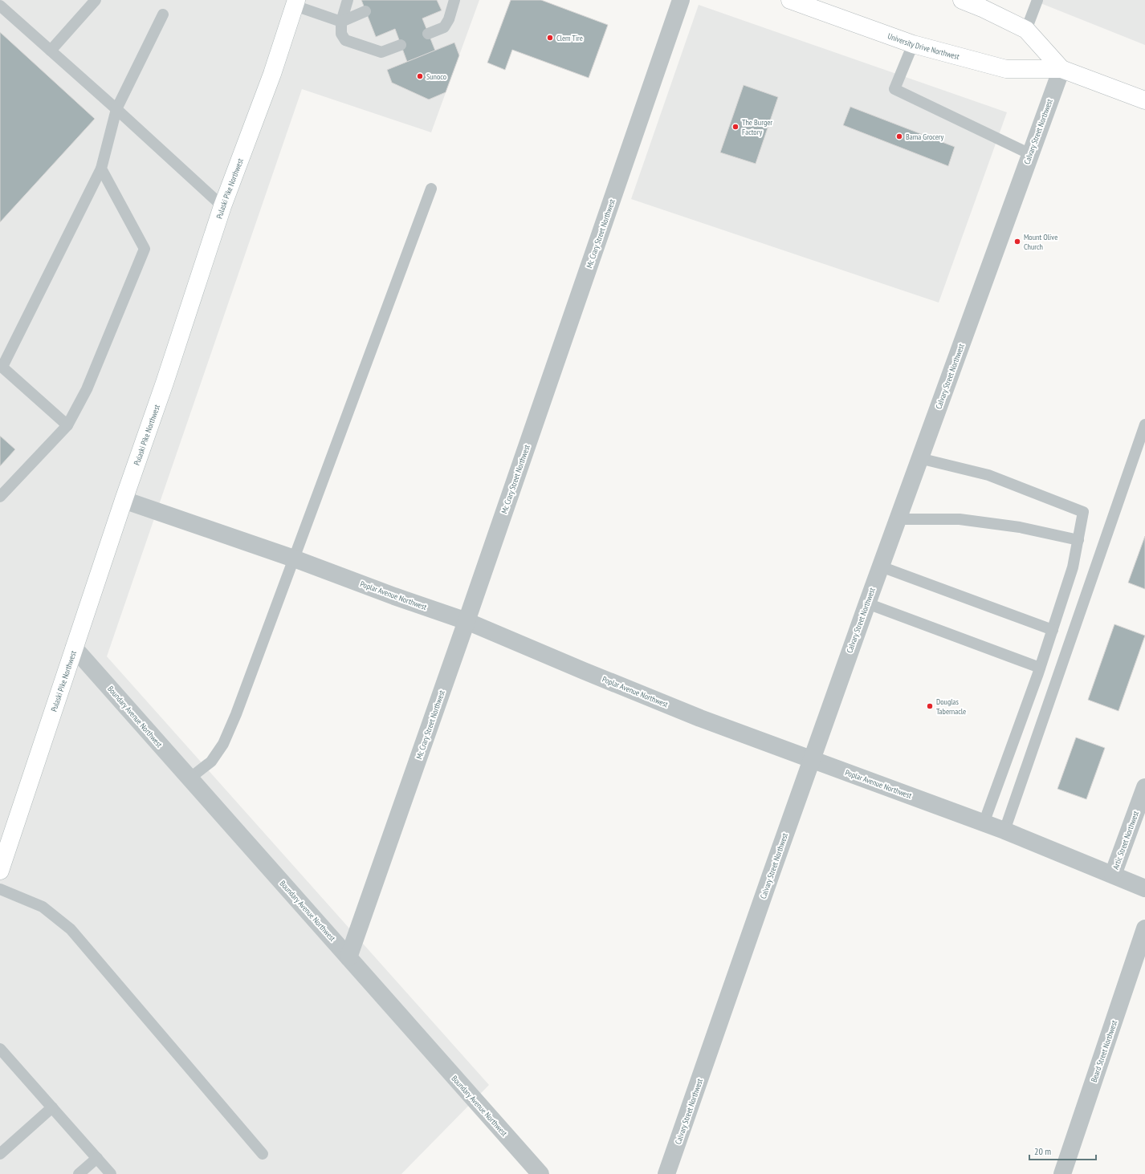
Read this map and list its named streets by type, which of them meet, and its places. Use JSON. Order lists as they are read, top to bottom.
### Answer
{
  "streets": {
    "main road": ["University Drive Northwest", "Pulaski Pike Northwest"],
    "street": [
      "Calvary Street Northwest",
      "Mc Crary Street Northwest",
      "Poplar Avenue Northwest",
      "Boundary Avenue Northwest",
      "Artic Street Northwest",
      "Beard Street Northwest"
    ]
  },
  "crossings": [
    ["University Drive Northwest", "Calvary Street Northwest"],
    ["Calvary Street Northwest", "Poplar Avenue Northwest"],
    ["Pulaski Pike Northwest", "Poplar Avenue Northwest"],
    ["Pulaski Pike Northwest", "Boundary Avenue Northwest"],
    ["Mc Crary Street Northwest", "Poplar Avenue Northwest"],
    ["Mc Crary Street Northwest", "Boundary Avenue Northwest"],
    ["Poplar Avenue Northwest", "Artic Street Northwest"]
  ],
  "places": [
    "Clem Tire",
    "Sunoco",
    "The Burger Factory",
    "Bama Grocery",
    "Mount Olive Church",
    "Douglas Tabernacle"
  ],
  "scale_bar": "20 m"
}
